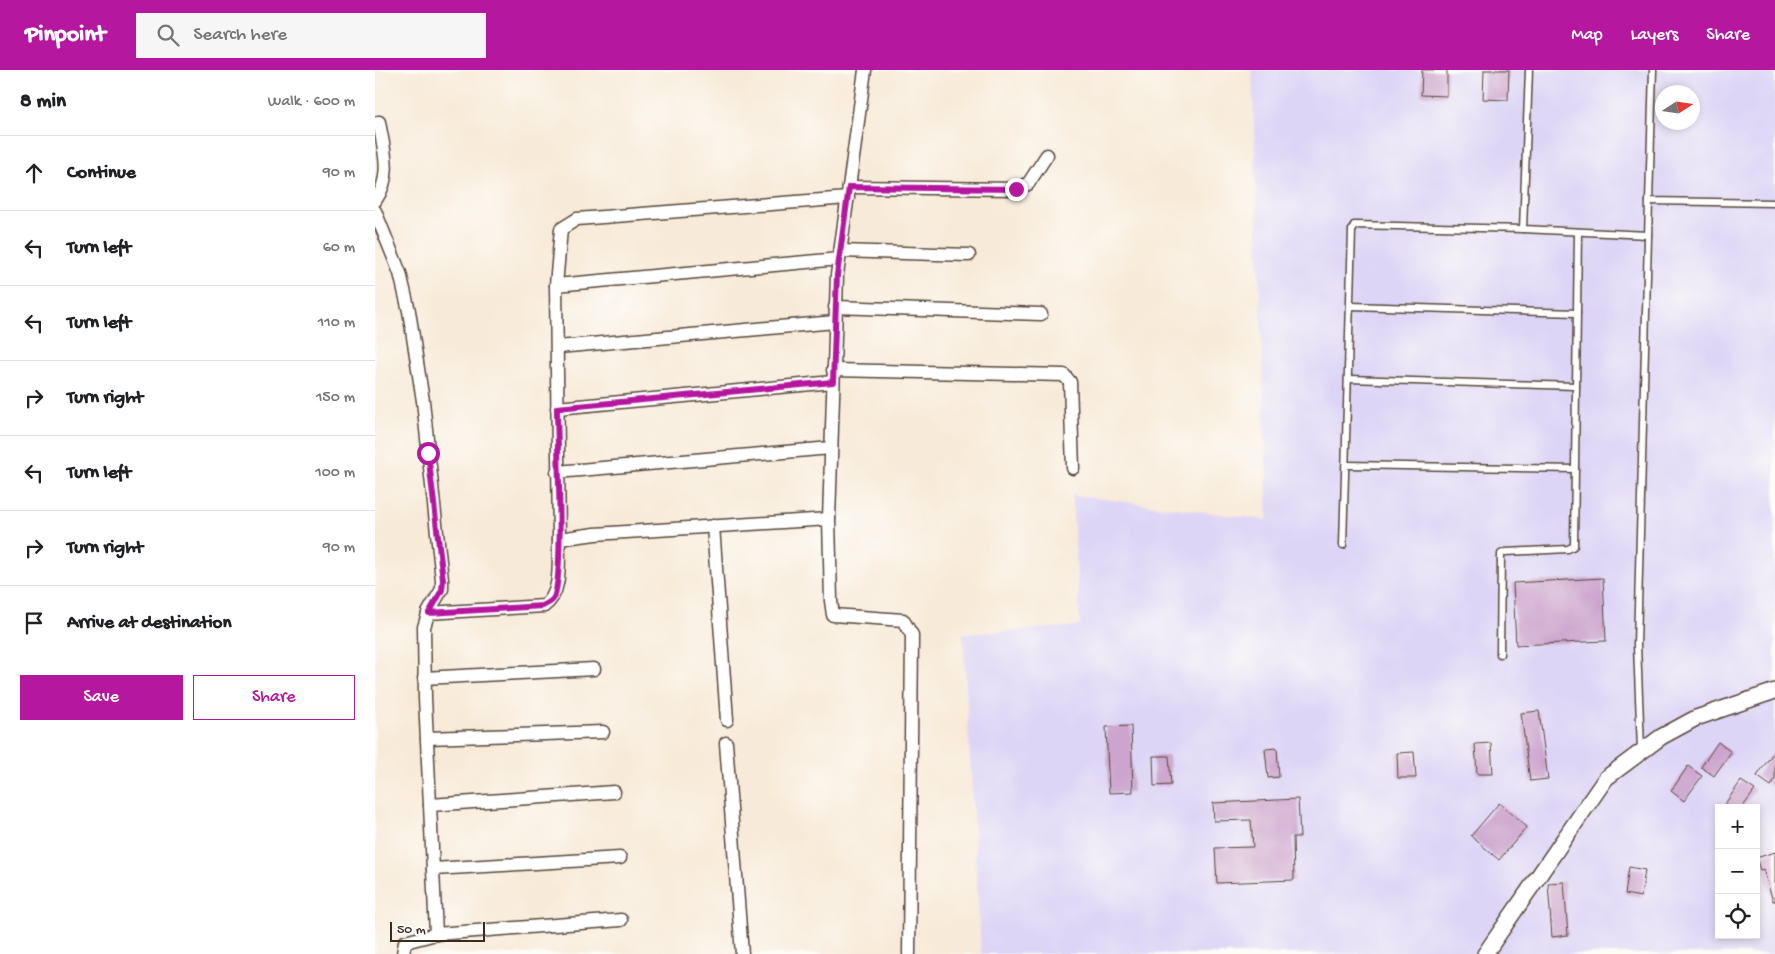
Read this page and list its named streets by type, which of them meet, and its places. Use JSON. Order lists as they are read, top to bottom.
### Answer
{
  "scale_bar": "50 m",
  "north": "right",
  "page": {
    "header": "Pinpoint",
    "search": "Search here",
    "nav": ["Map", "Layers", "Share"],
    "heading": ["8 min", "Walk · 600 m"],
    "list": [
      ["Continue", "90 m"],
      ["Turn left", "60 m"],
      ["Turn left", "110 m"],
      ["Turn right", "150 m"],
      ["Turn left", "100 m"],
      ["Turn right", "90 m"],
      "Arrive at destination"
    ],
    "buttons": ["Save", "Share"],
    "map_buttons": ["+", "−"],
    "scale": "50 m"
  }
}
